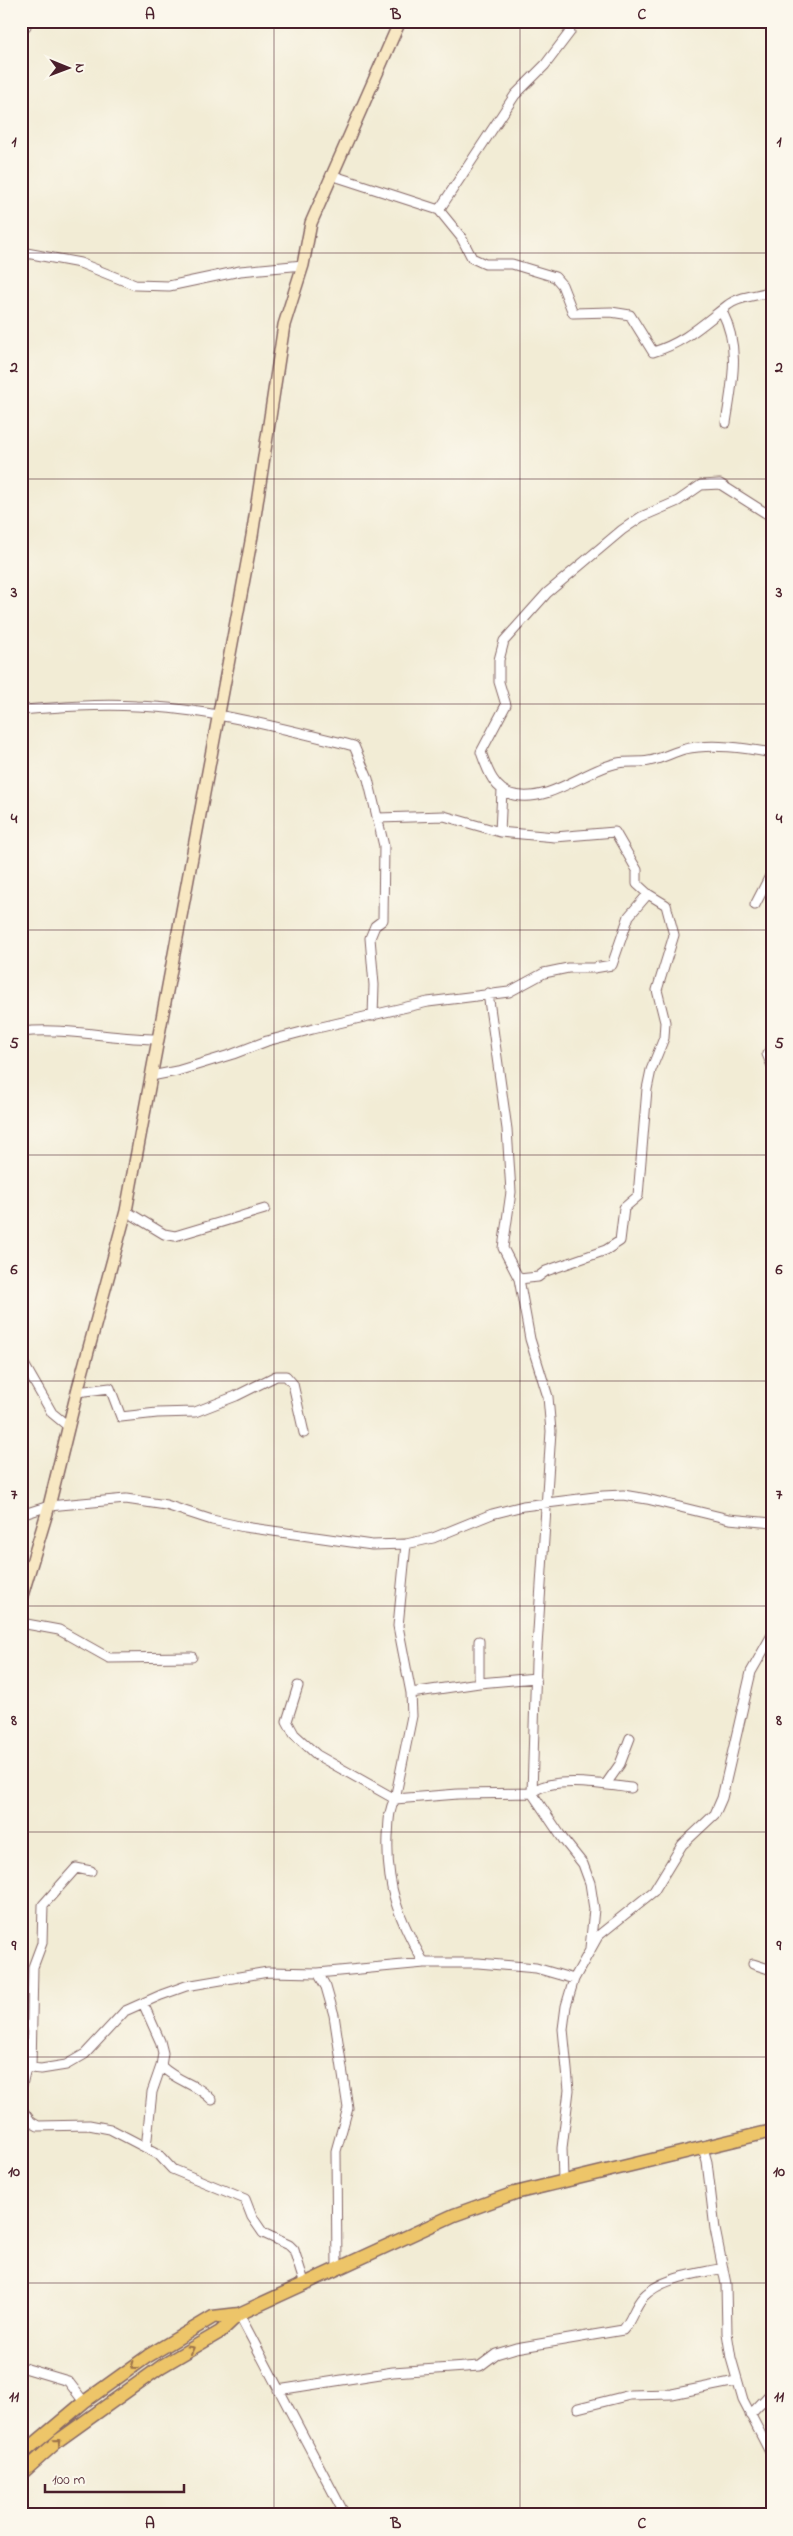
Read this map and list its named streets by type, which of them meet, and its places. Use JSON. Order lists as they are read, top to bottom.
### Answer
{
  "scale_bar": "100 m",
  "north": "right",
  "grid": {
    "columns": ["A", "B", "C"],
    "rows": [
      "1",
      "2",
      "3",
      "4",
      "5",
      "6",
      "7",
      "8",
      "9",
      "10",
      "11"
    ]
  }
}
